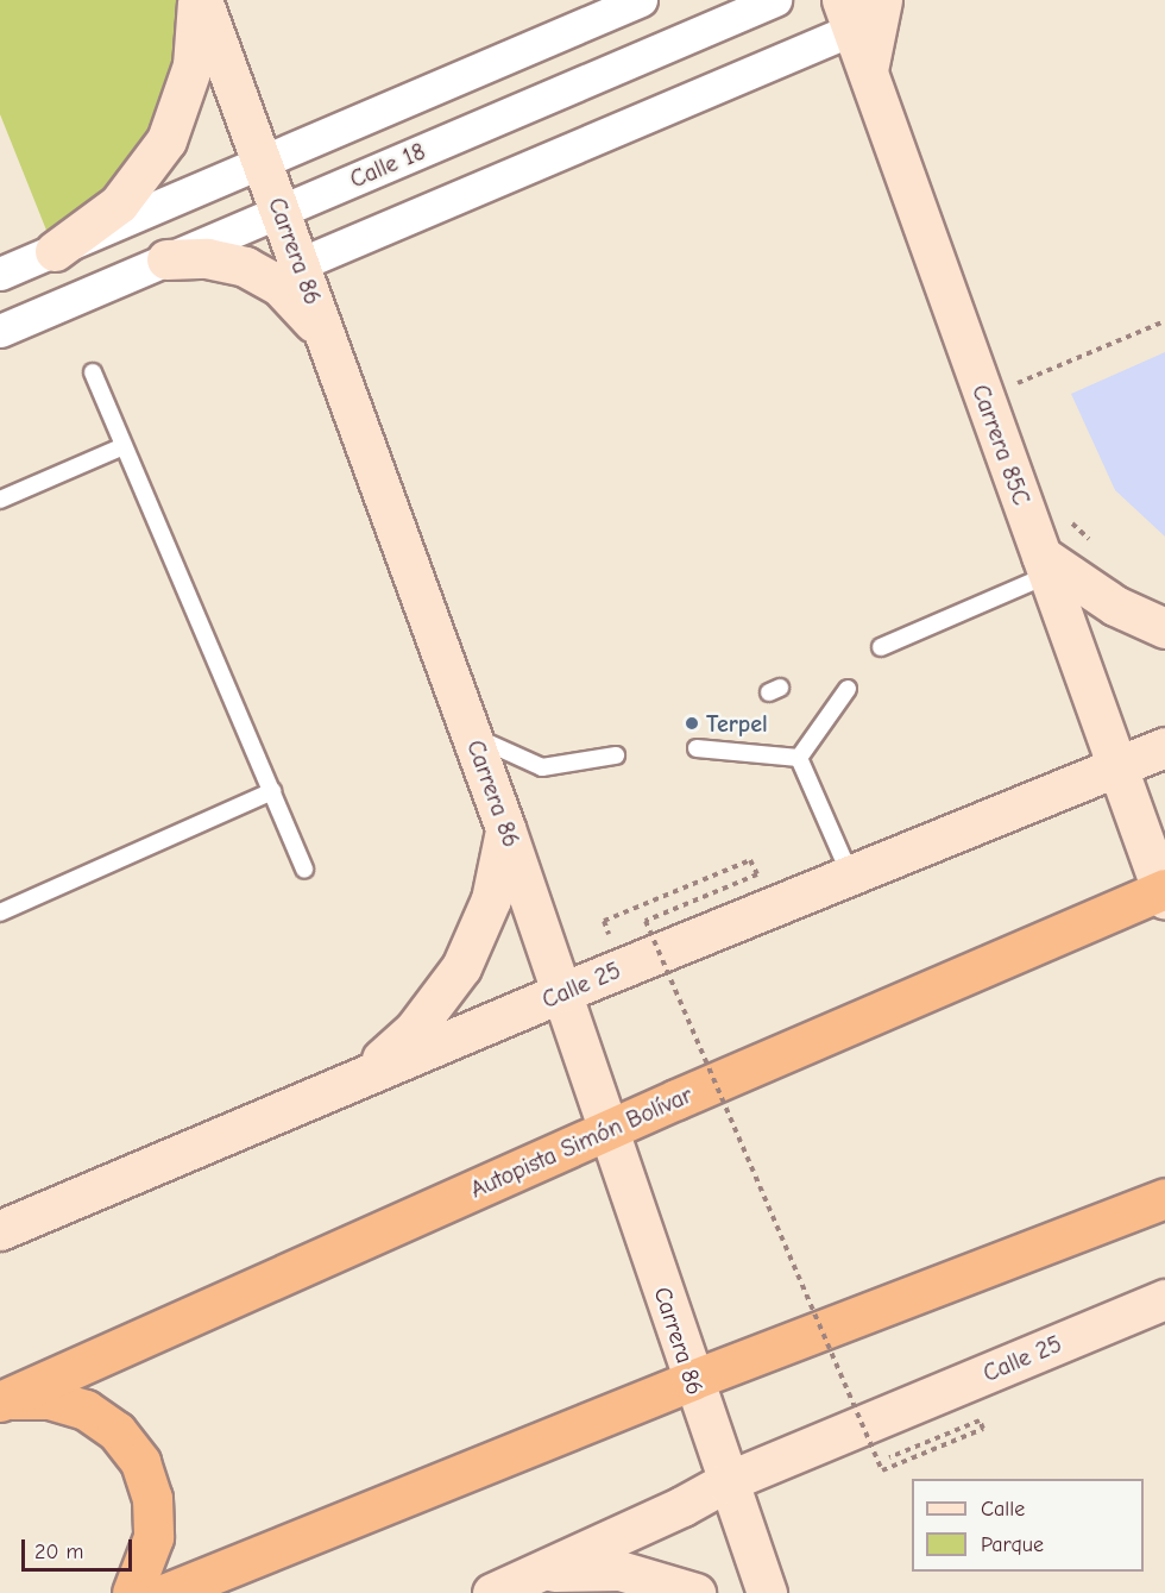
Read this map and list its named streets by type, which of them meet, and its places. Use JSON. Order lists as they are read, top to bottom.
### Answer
{
  "streets": {
    "highway": ["Autopista Simón Bolívar"],
    "street": [
      "Calle 18",
      "Carrera 86",
      "Carrera 85C",
      "Calle 25"
    ]
  },
  "crossings": [
    ["Calle 18", "Carrera 86"],
    ["Carrera 86", "Calle 25"],
    ["Carrera 86", "Autopista Simón Bolívar"],
    ["Carrera 85C", "Calle 25"],
    ["Carrera 85C", "Autopista Simón Bolívar"]
  ],
  "places": ["Terpel"],
  "legend": ["Calle", "Parque"],
  "scale_bar": "20 m"
}
